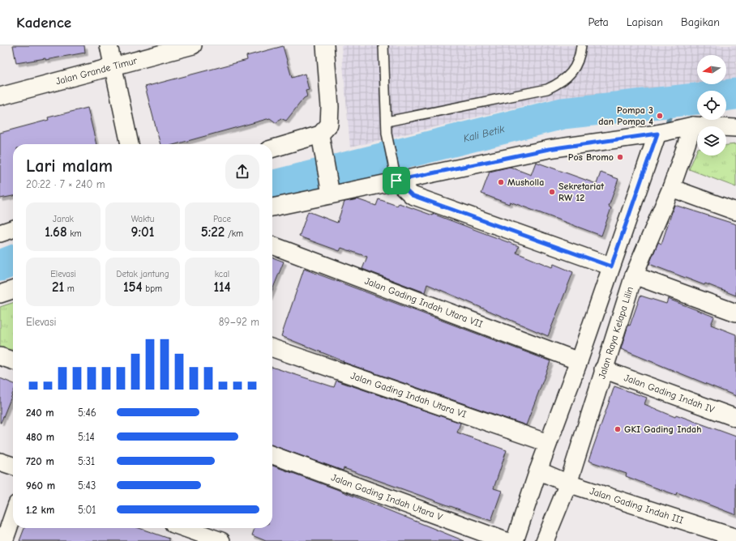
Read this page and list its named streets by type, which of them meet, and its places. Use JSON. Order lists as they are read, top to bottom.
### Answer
{
  "streets": {
    "street": [
      "Jalan Grande Timur",
      "Jalan Gading Indah Utara VII",
      "Jalan Raya Kelapa Lilin",
      "Jalan Gading Indah IV",
      "Jalan Gading Indah Utara VI",
      "Jalan Gading Indah Utara V",
      "Jalan Gading Indah III"
    ]
  },
  "crossings": [
    ["Jalan Gading Indah Utara VII", "Jalan Raya Kelapa Lilin"],
    ["Jalan Raya Kelapa Lilin", "Jalan Gading Indah IV"],
    ["Jalan Raya Kelapa Lilin", "Jalan Gading Indah Utara VI"],
    ["Jalan Raya Kelapa Lilin", "Jalan Gading Indah III"]
  ],
  "water": ["Kali Betik"],
  "places": [
    "Pompa 3 dan Pompa 4",
    "Pos Bromo",
    "Musholla",
    "Sekretariat RW 12",
    "GKI Gading Indah"
  ],
  "north": "left",
  "page": {
    "header": "Kadence",
    "nav": ["Peta", "Lapisan", "Bagikan"],
    "heading": ["Lari malam", "20:22 · 7 × 240 m"],
    "stats": [
      ["Jarak", "1.68 km"],
      ["Waktu", "9:01"],
      ["Pace", "5:22 /km"],
      ["Elevasi", "21 m"],
      ["Detak jantung", "154 bpm"],
      ["kcal", "114"]
    ],
    "chart": ["Elevasi", "89–92 m"],
    "list": [
      {
        "name": "240 m",
        "note": "5:46"
      },
      {
        "name": "480 m",
        "note": "5:14"
      },
      {
        "name": "720 m",
        "note": "5:31"
      },
      {
        "name": "960 m",
        "note": "5:43"
      },
      {
        "name": "1.2 km",
        "note": "5:01"
      }
    ]
  }
}
